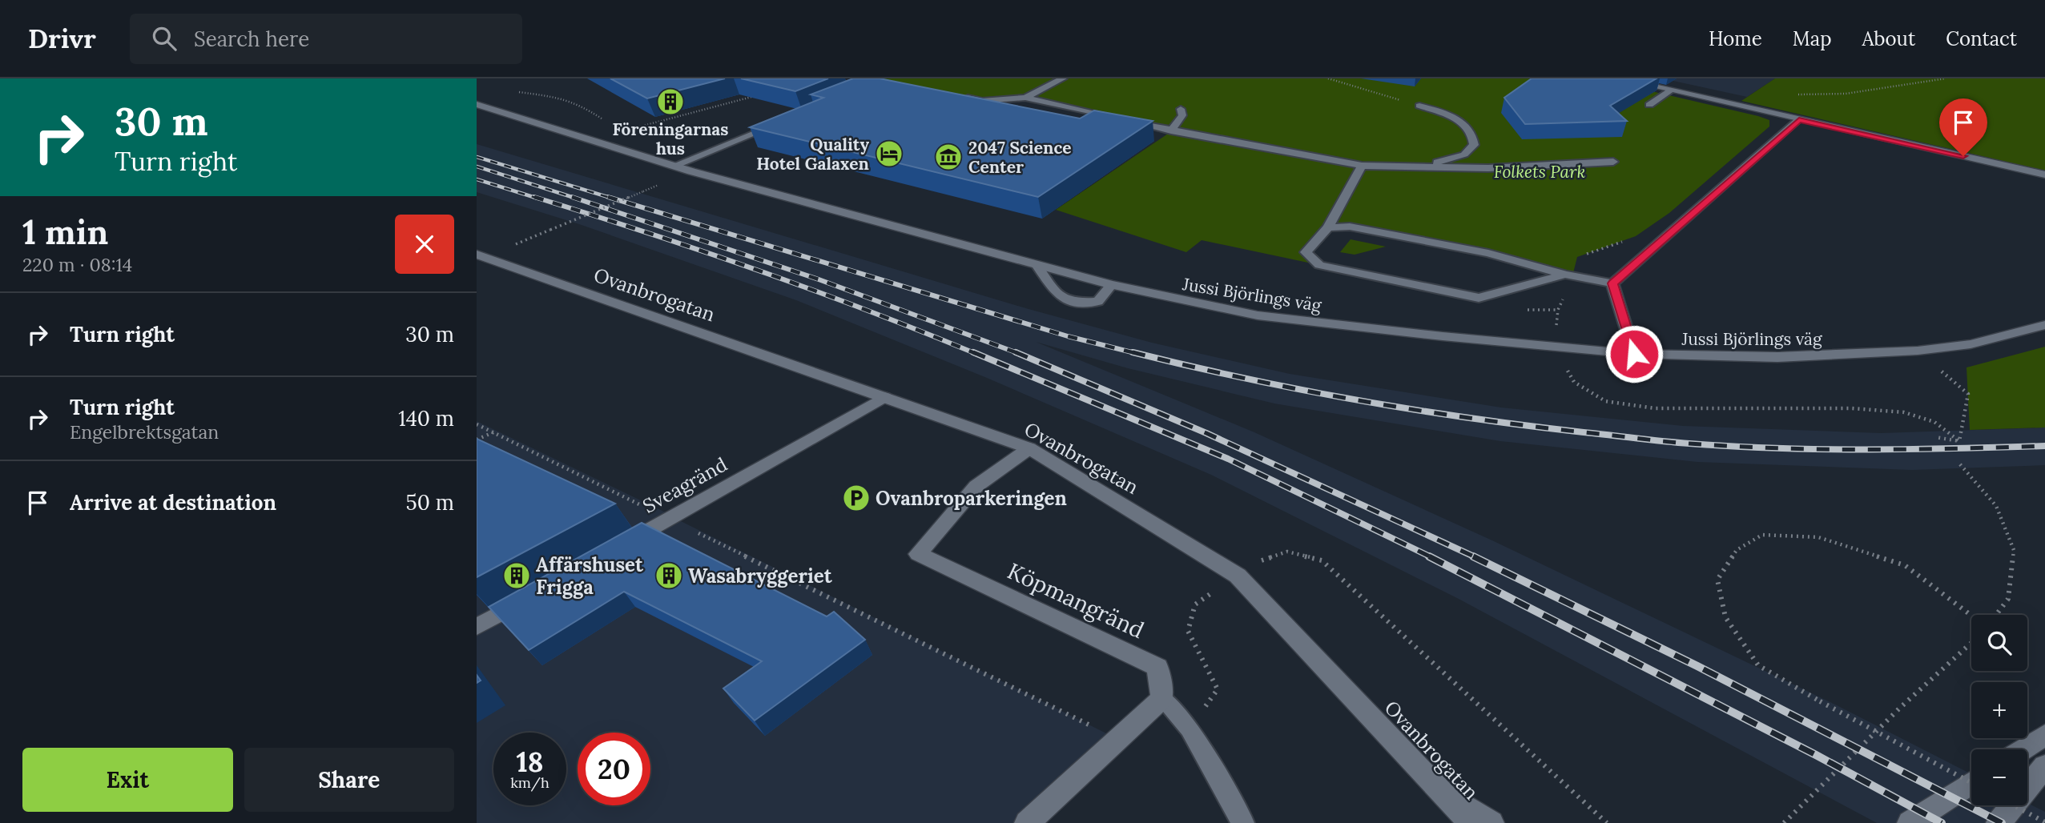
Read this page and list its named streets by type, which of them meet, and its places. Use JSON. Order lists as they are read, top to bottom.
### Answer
{
  "streets": {
    "street": [
      "Ovanbrogatan",
      "Jussi Björlings väg",
      "Sveagränd",
      "Köpmangränd"
    ]
  },
  "crossings": [
    ["Ovanbrogatan", "Sveagränd"],
    ["Ovanbrogatan", "Köpmangränd"]
  ],
  "parks": ["Folkets Park"],
  "places": {
    "building": ["Föreningarnas hus", "Affärshuset Frigga", "Wasabryggeriet"],
    "hotel": ["Quality Hotel Galaxen"],
    "museum": ["2047 Science Center"],
    "parking": ["Ovanbroparkeringen"]
  },
  "page": {
    "header": "Drivr",
    "search": "Search here",
    "nav": [
      "Home",
      "Map",
      "About",
      "Contact"
    ],
    "turn": ["30 m", "Turn right"],
    "heading": ["1 min", "220 m · 08:14"],
    "list": [
      {
        "name": "Turn right",
        "value": "30 m"
      },
      {
        "name": "Turn right",
        "note": "Engelbrektsgatan",
        "value": "140 m"
      },
      {
        "name": "Arrive at destination",
        "value": "50 m"
      }
    ],
    "map_buttons": ["+", "−"],
    "speed": "18 km/h",
    "limit": "20",
    "buttons": ["Exit", "Share"]
  }
}
